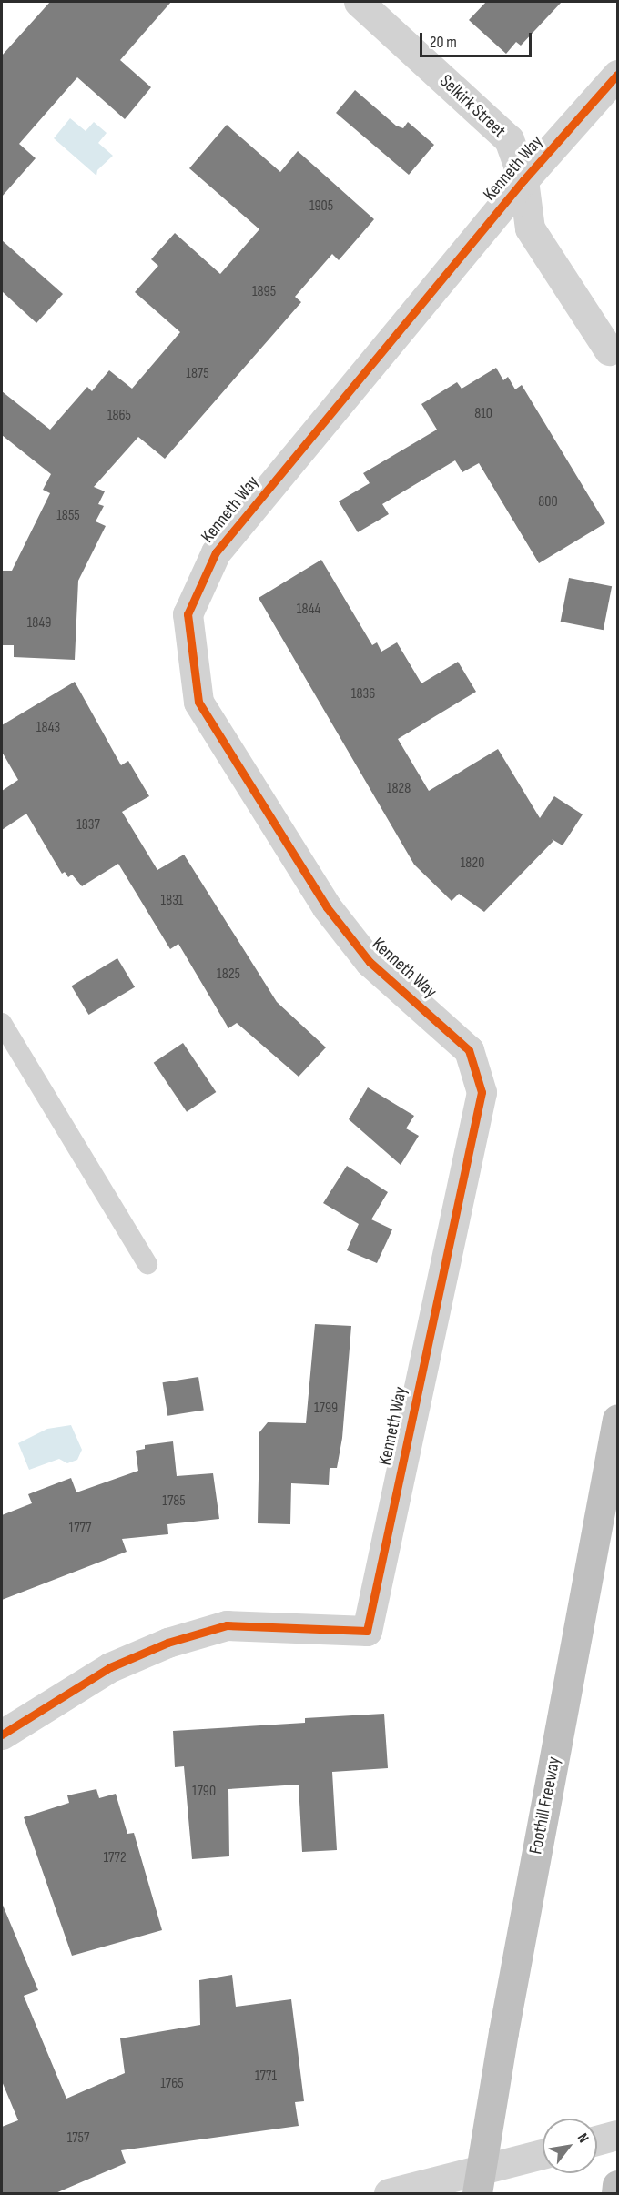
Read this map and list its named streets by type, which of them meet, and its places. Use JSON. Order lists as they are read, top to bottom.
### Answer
{
  "streets": {
    "highway": ["Foothill Freeway"],
    "street": ["Selkirk Street", "Kenneth Way"]
  },
  "crossings": [
    ["Selkirk Street", "Kenneth Way"]
  ],
  "house_numbers": [
    "1905",
    "1895",
    "1875",
    "810",
    "1865",
    "800",
    "1855",
    "1844",
    "1849",
    "1836",
    "1843",
    "1828",
    "1837",
    "1820",
    "1831",
    "1825",
    "1799",
    "1785",
    "1777",
    "1790",
    "1772",
    "1771",
    "1765",
    "1757"
  ],
  "scale_bar": "20 m",
  "north": "top right"
}
